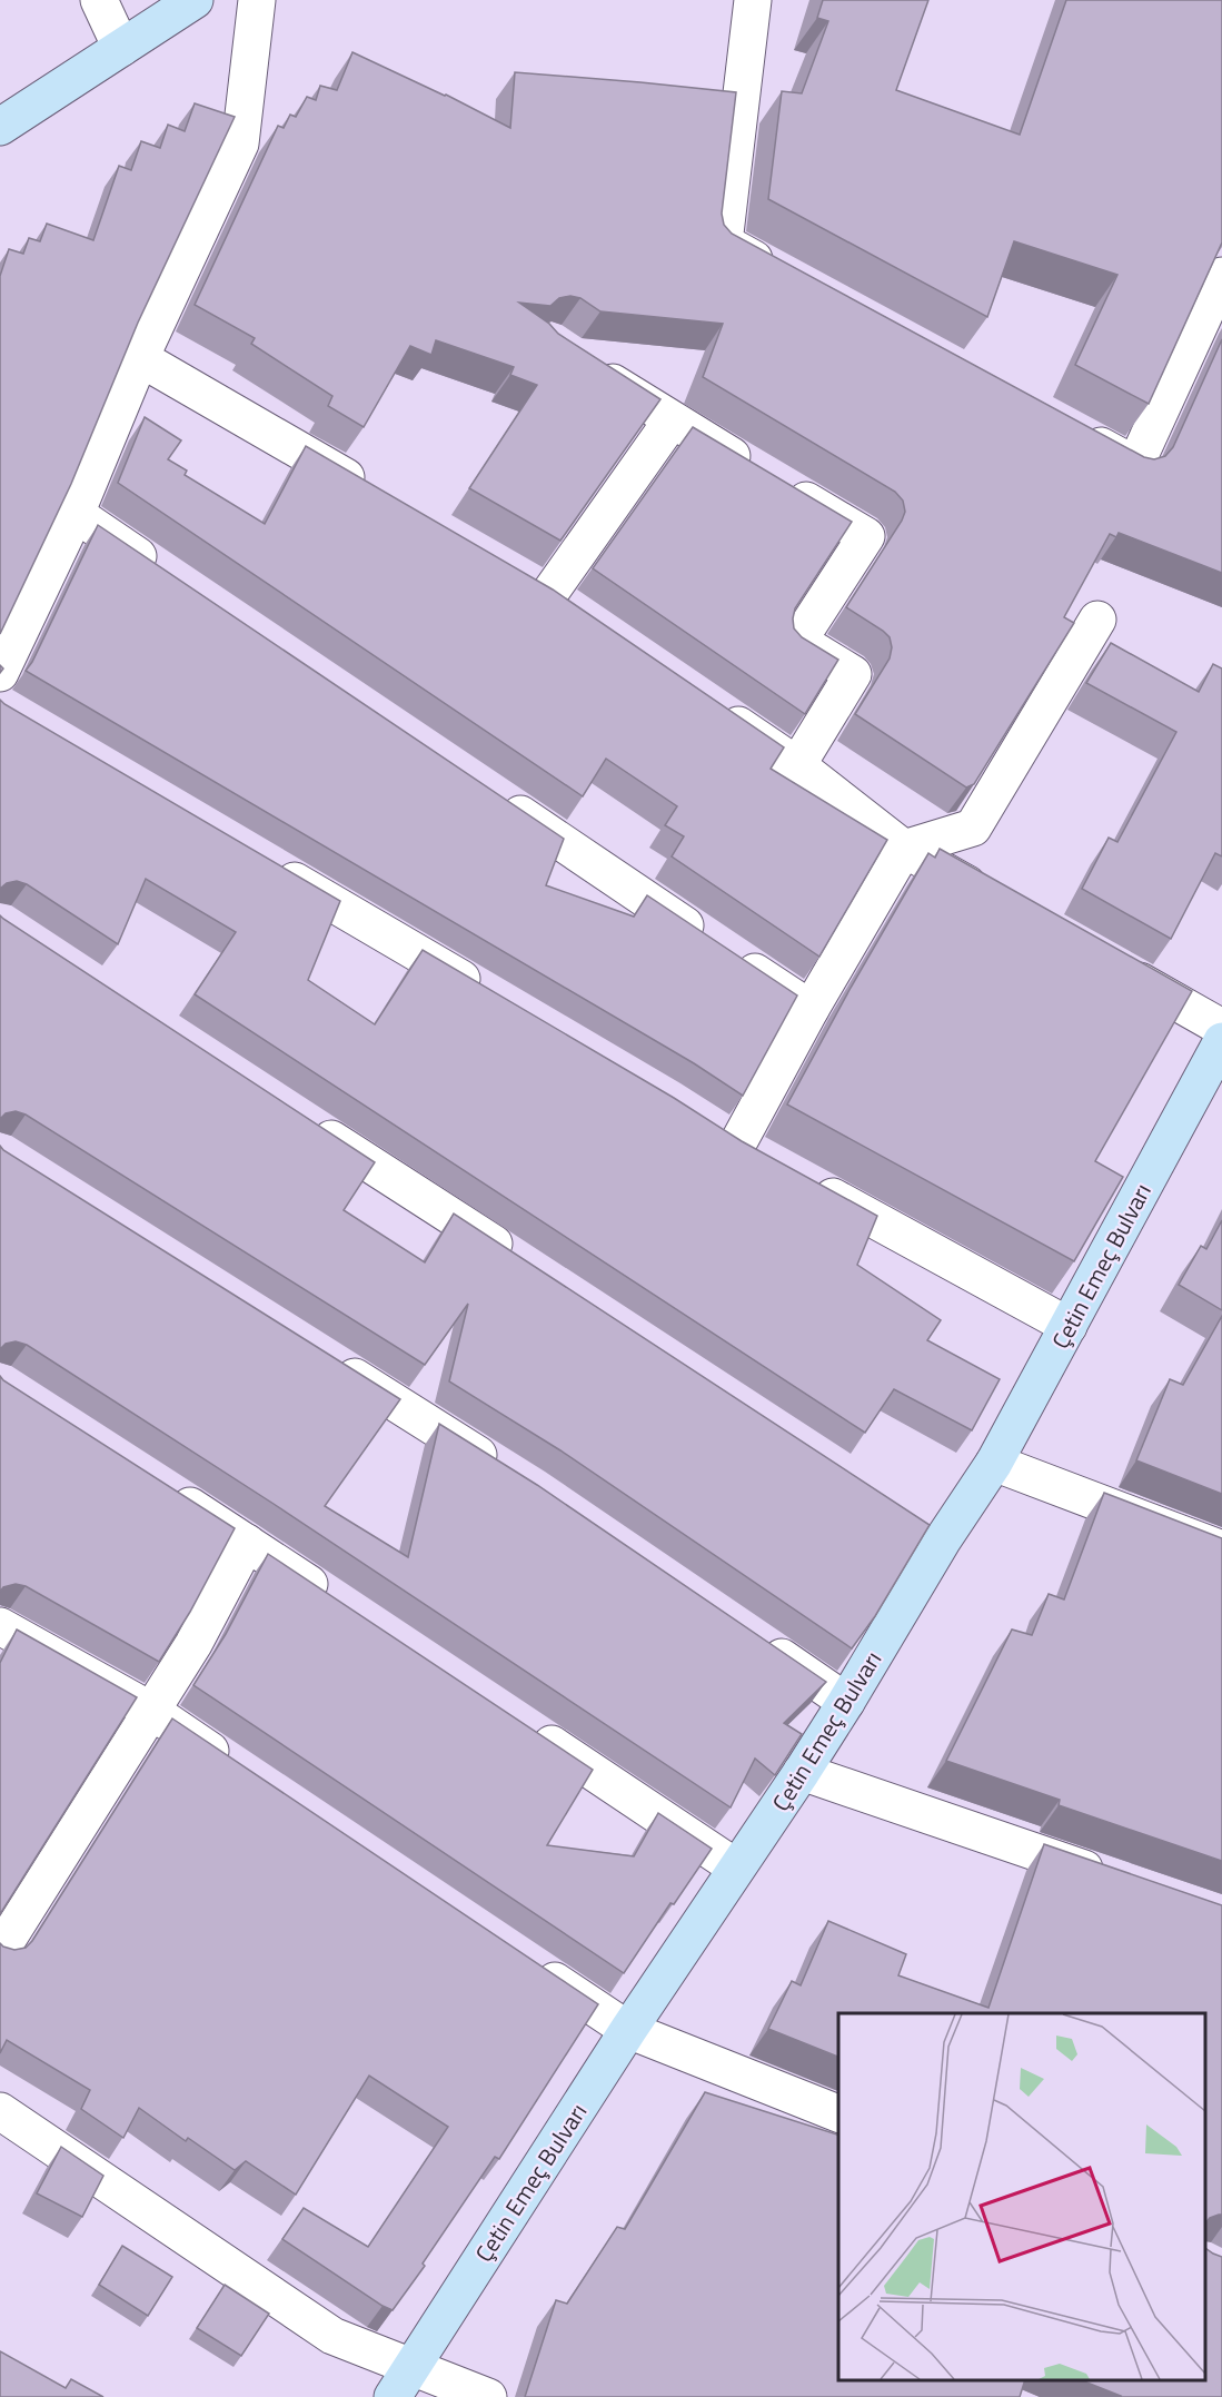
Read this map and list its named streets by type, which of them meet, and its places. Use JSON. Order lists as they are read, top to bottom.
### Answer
{
  "streets": {
    "main road": ["Çetin Emeç Bulvarı"]
  }
}
